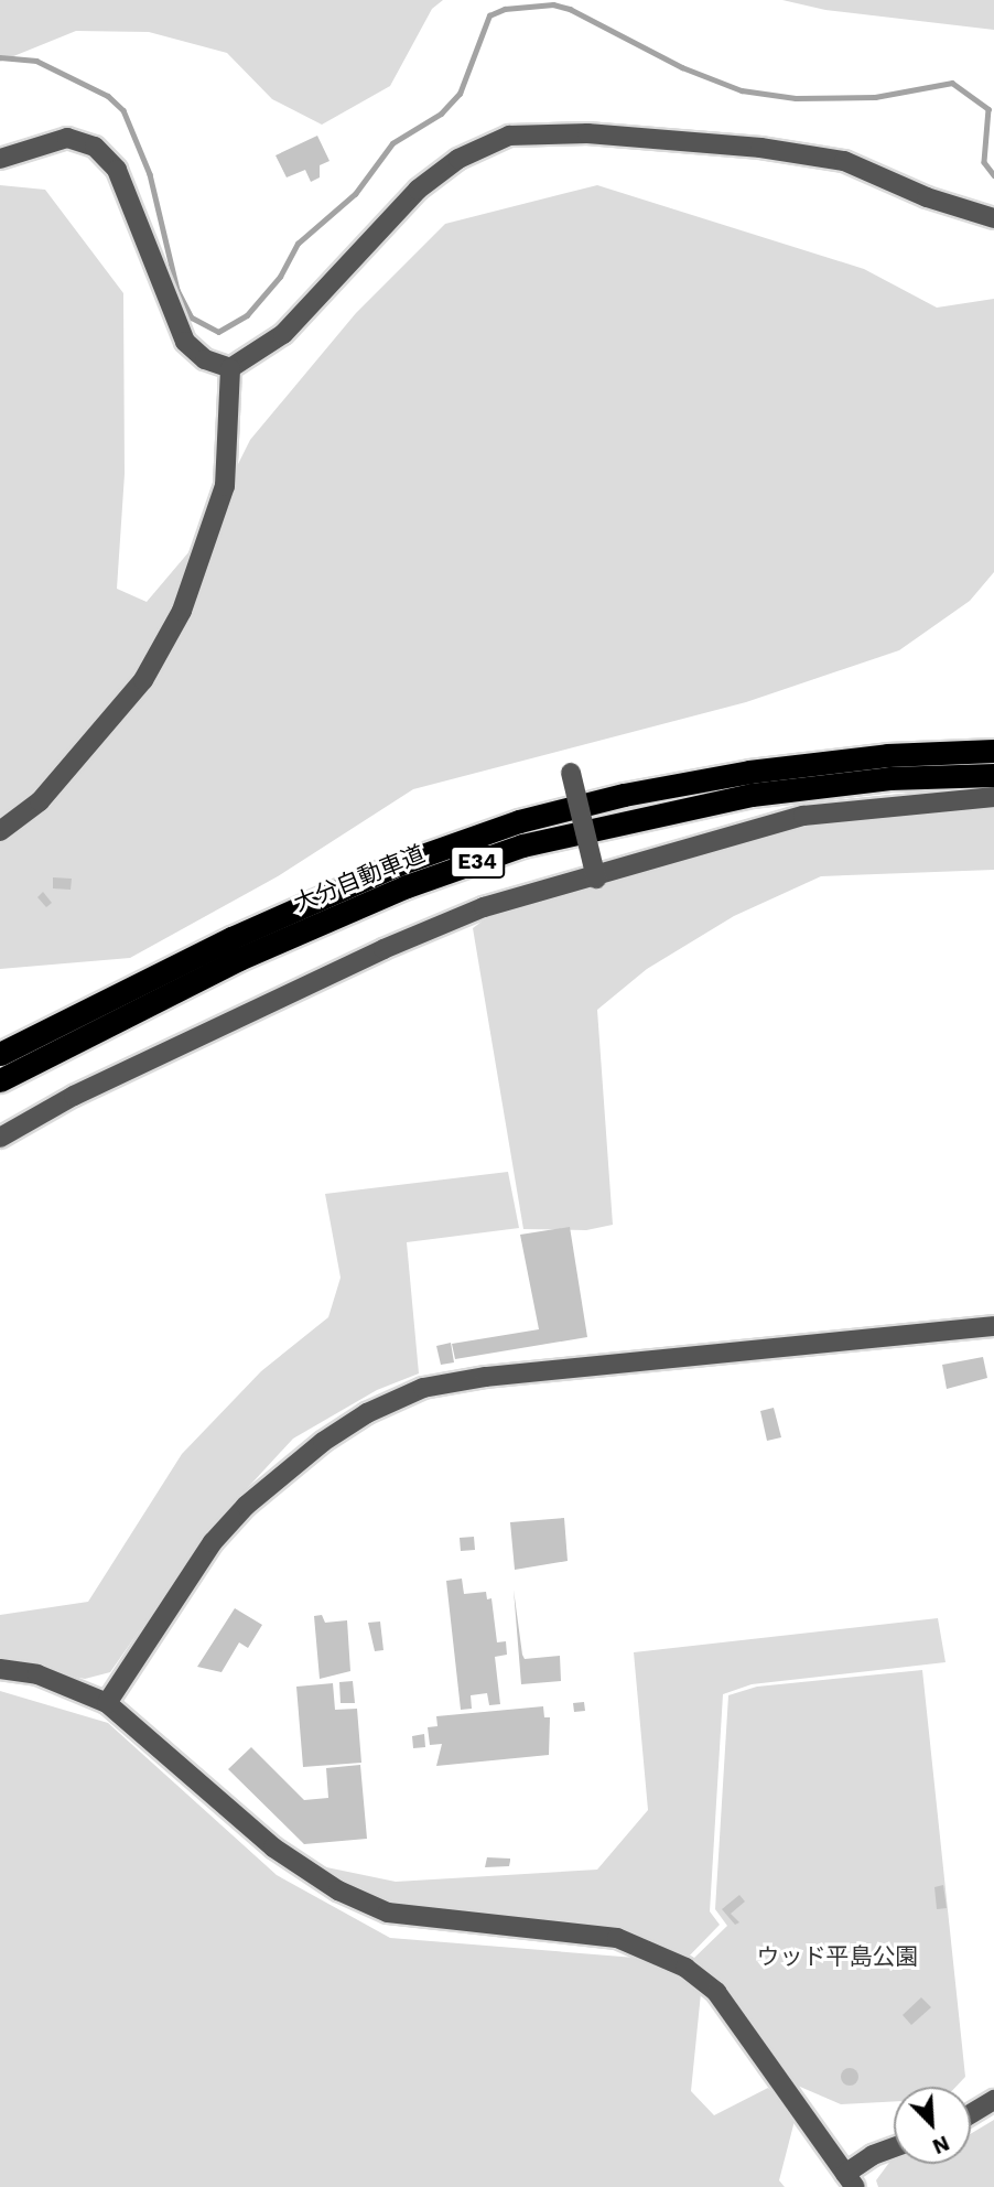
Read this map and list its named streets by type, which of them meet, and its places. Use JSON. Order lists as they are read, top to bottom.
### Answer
{
  "streets": {
    "highway": ["E34", "大分自動車道"]
  },
  "parks": ["ウッド平島公園"],
  "north": "bottom right"
}
